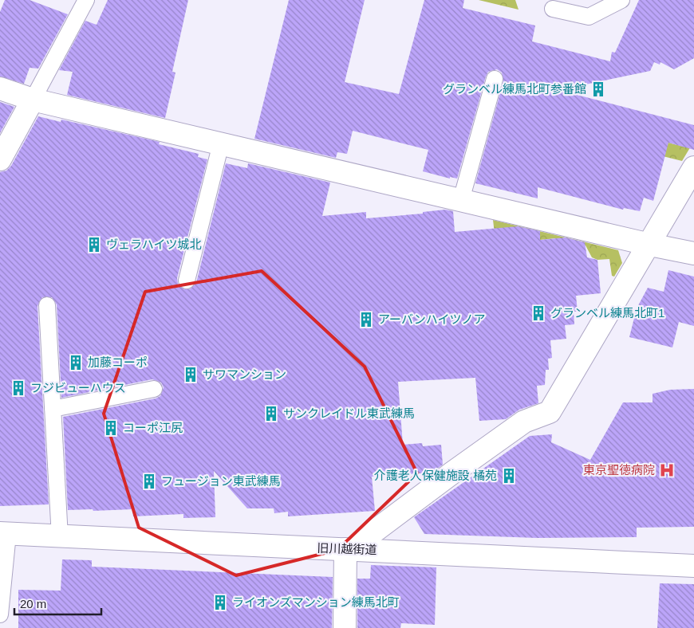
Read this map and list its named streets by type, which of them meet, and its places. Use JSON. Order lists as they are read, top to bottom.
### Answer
{
  "streets": {
    "street": ["旧川越街道"]
  },
  "places": {
    "building": [
      "グランベル練馬北町参番館",
      "ヴェラハイツ城北",
      "グランベル練馬北町1",
      "アーバンハイツノア",
      "加藤コーポ",
      "サワマンション",
      "フジビューハウス",
      "サンクレイドル東武練馬",
      "コーポ江尻",
      "介護老人保健施設 橘苑",
      "フュージョン東武練馬",
      "ライオンズマンション練馬北町"
    ],
    "hospital": ["東京聖徳病院"]
  },
  "scale_bar": "20 m"
}
